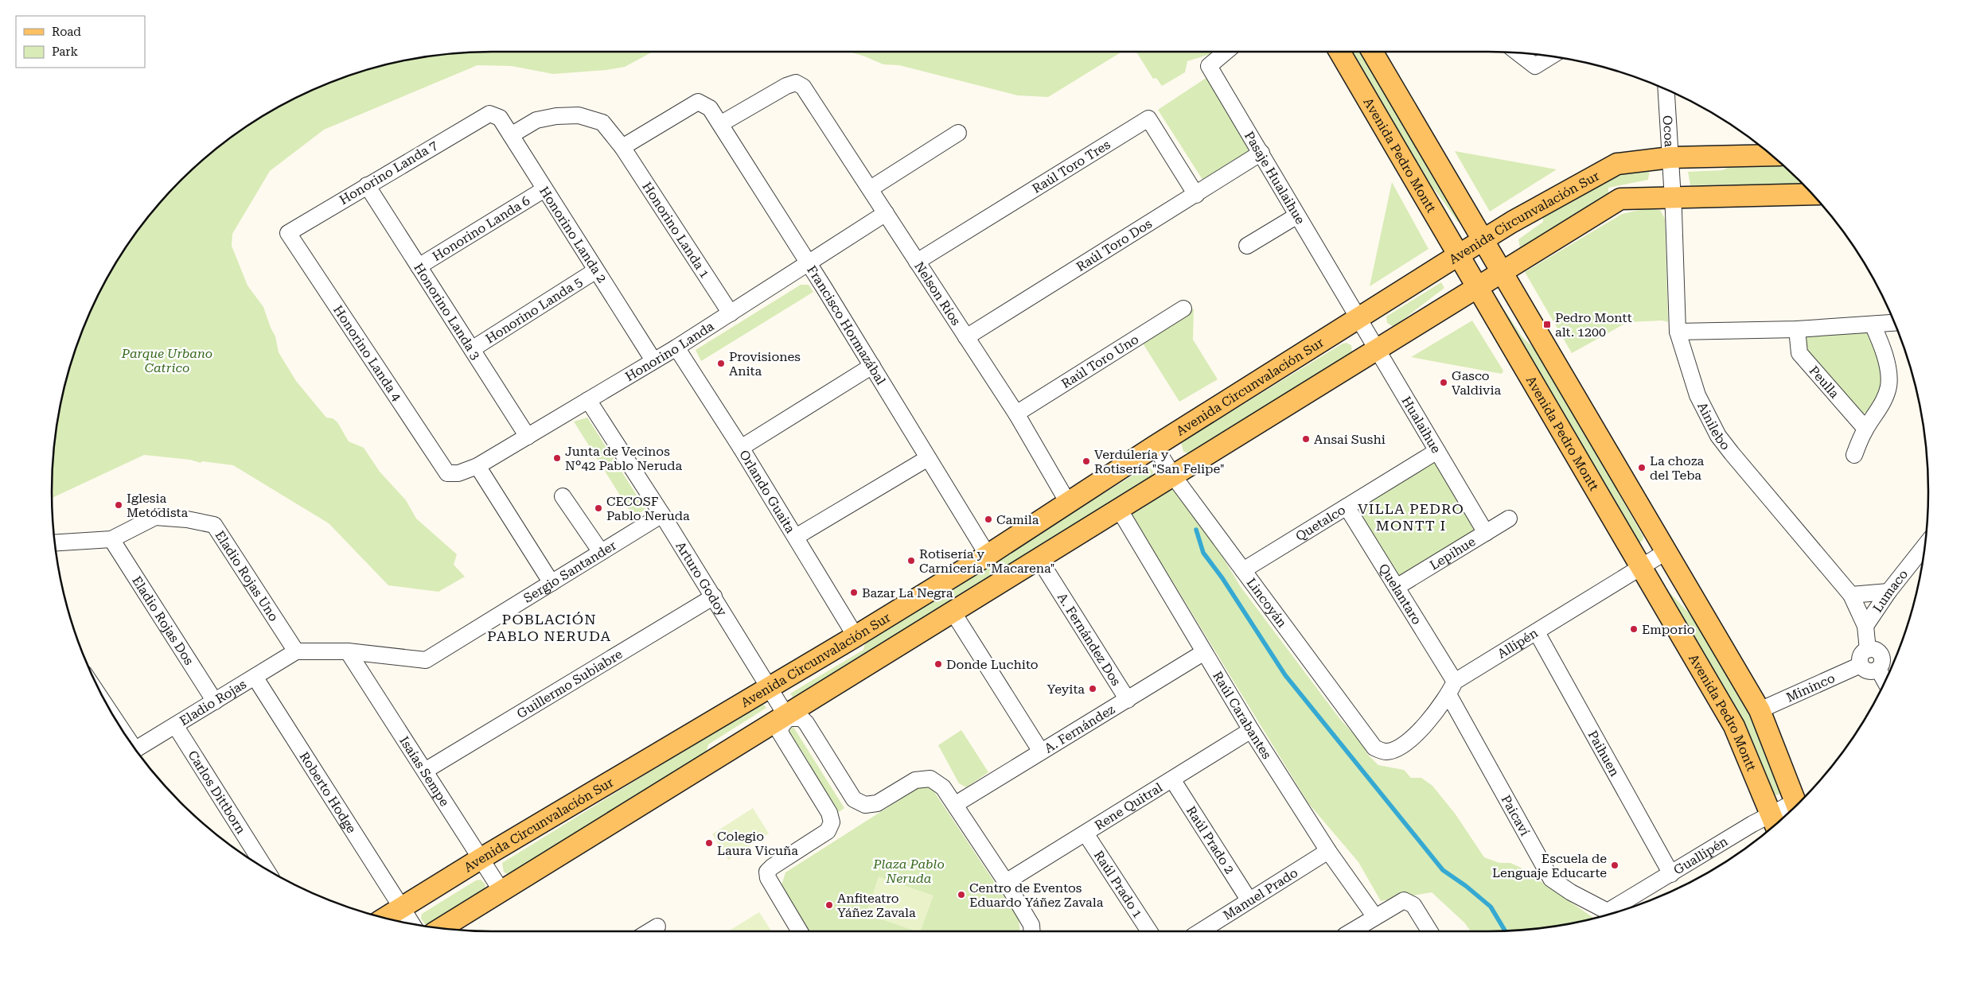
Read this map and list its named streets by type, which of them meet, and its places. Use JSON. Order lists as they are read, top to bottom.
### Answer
{
  "streets": {
    "main road": ["Avenida Pedro Montt", "Avenida Circunvalación Sur"],
    "street": [
      "Ocoa",
      "Raúl Toro Tres",
      "Honorino Landa 7",
      "Pasaje Hualaihue",
      "Honorino Landa 6",
      "Honorino Landa 1",
      "Honorino Landa 2",
      "Raúl Toro Dos",
      "Nelson Ríos",
      "Honorino Landa 5",
      "Honorino Landa 3",
      "Francisco Hormazábal",
      "Honorino Landa",
      "Honorino Landa 4",
      "Raúl Toro Uno",
      "Peulla",
      "Hualaihue",
      "Ainilebo",
      "Orlando Guaita",
      "Quetalco",
      "Lepihue",
      "Sergio Santander",
      "Eladio Rojas Uno",
      "Arturo Godoy",
      "Lumaco",
      "Quelantaro",
      "Lincoyán",
      "Eladio Rojas Dos",
      "A. Fernández Dos",
      "Allipén",
      "Guillermo Subiabre",
      "Mininco",
      "Eladio Rojas",
      "Raúl Carabantes",
      "A. Fernández",
      "Paihuen",
      "Isaías Sempe",
      "Carlos Dittborn",
      "Roberto Hodge",
      "Rene Quitral",
      "Paicaví",
      "Raúl Prado 2",
      "Guallipén",
      "Raúl Prado 1",
      "Manuel Prado"
    ]
  },
  "crossings": [
    ["Ocoa", "Avenida Circunvalación Sur"],
    ["Ocoa", "Ainilebo"],
    ["Avenida Pedro Montt", "Avenida Circunvalación Sur"],
    ["Avenida Pedro Montt", "Allipén"],
    ["Avenida Pedro Montt", "Guallipén"],
    ["Raúl Toro Tres", "Raúl Toro Dos"],
    ["Raúl Toro Tres", "Nelson Ríos"],
    ["Honorino Landa 7", "Honorino Landa 2"],
    ["Honorino Landa 7", "Honorino Landa 3"],
    ["Honorino Landa 7", "Honorino Landa 4"],
    ["Pasaje Hualaihue", "Avenida Circunvalación Sur"],
    ["Pasaje Hualaihue", "Raúl Toro Dos"],
    ["Pasaje Hualaihue", "Hualaihue"],
    ["Avenida Circunvalación Sur", "Nelson Ríos"],
    ["Avenida Circunvalación Sur", "Francisco Hormazábal"],
    ["Avenida Circunvalación Sur", "Hualaihue"],
    ["Avenida Circunvalación Sur", "Ainilebo"],
    ["Avenida Circunvalación Sur", "Orlando Guaita"],
    ["Avenida Circunvalación Sur", "Arturo Godoy"],
    ["Avenida Circunvalación Sur", "Lincoyán"],
    ["Avenida Circunvalación Sur", "Isaías Sempe"],
    ["Avenida Circunvalación Sur", "Roberto Hodge"],
    ["Honorino Landa 6", "Honorino Landa 2"],
    ["Honorino Landa 6", "Honorino Landa 3"],
    ["Honorino Landa 1", "Francisco Hormazábal"],
    ["Honorino Landa 1", "Honorino Landa"],
    ["Honorino Landa 2", "Honorino Landa 5"],
    ["Honorino Landa 2", "Honorino Landa"],
    ["Raúl Toro Dos", "Nelson Ríos"],
    ["Nelson Ríos", "Francisco Hormazábal"],
    ["Nelson Ríos", "Honorino Landa"],
    ["Nelson Ríos", "Raúl Toro Uno"],
    ["Honorino Landa 5", "Honorino Landa 3"],
    ["Honorino Landa 3", "Honorino Landa"],
    ["Francisco Hormazábal", "Honorino Landa"],
    ["Honorino Landa", "Honorino Landa 4"],
    ["Honorino Landa", "Orlando Guaita"],
    ["Honorino Landa", "Arturo Godoy"],
    ["Hualaihue", "Quetalco"],
    ["Hualaihue", "Lepihue"],
    ["Ainilebo", "Lumaco"],
    ["Ainilebo", "Mininco"],
    ["Quetalco", "Quelantaro"],
    ["Quetalco", "Lincoyán"],
    ["Lepihue", "Quelantaro"],
    ["Sergio Santander", "Eladio Rojas Uno"],
    ["Sergio Santander", "Arturo Godoy"],
    ["Sergio Santander", "Eladio Rojas"],
    ["Sergio Santander", "Isaías Sempe"],
    ["Eladio Rojas Uno", "Eladio Rojas Dos"],
    ["Eladio Rojas Uno", "Eladio Rojas"],
    ["Arturo Godoy", "Guillermo Subiabre"],
    ["Quelantaro", "Allipén"],
    ["Quelantaro", "Paicaví"],
    ["Lincoyán", "Allipén"],
    ["Eladio Rojas Dos", "Eladio Rojas"],
    ["A. Fernández Dos", "A. Fernández"],
    ["Allipén", "Paihuen"],
    ["Allipén", "Paicaví"],
    ["Guillermo Subiabre", "Isaías Sempe"],
    ["Eladio Rojas", "Carlos Dittborn"],
    ["Eladio Rojas", "Roberto Hodge"],
    ["Raúl Carabantes", "A. Fernández"],
    ["Raúl Carabantes", "Rene Quitral"],
    ["Raúl Carabantes", "Manuel Prado"],
    ["Paihuen", "Guallipén"],
    ["Rene Quitral", "Raúl Prado 2"],
    ["Rene Quitral", "Raúl Prado 1"],
    ["Paicaví", "Guallipén"],
    ["Raúl Prado 2", "Manuel Prado"]
  ],
  "districts": ["VILLA PEDRO MONTT I", "POBLACIÓN PABLO NERUDA"],
  "parks": ["Parque Urbano Catrico", "Plaza Pablo Neruda"],
  "places": {
    "transit": ["Pedro Montt alt. 1200"],
    "other": [
      "Provisiones Anita",
      "Gasco Valdivia",
      "Ansai Sushi",
      "Junta de Vecinos N°42 Pablo Neruda",
      "Verdulería y Rotisería \"San Felipe\"",
      "La choza del Teba",
      "Iglesia Metódista",
      "CECOSF Pablo Neruda",
      "Camila",
      "Rotisería y Carnicería \"Macarena\"",
      "Bazar La Negra",
      "Emporio",
      "Donde Luchito",
      "Yeyita",
      "Colegio Laura Vicuña",
      "Escuela de Lenguaje Educarte",
      "Centro de Eventos Eduardo Yáñez Zavala",
      "Anfiteatro Yáñez Zavala"
    ]
  },
  "legend": ["Road", "Park"]
}
